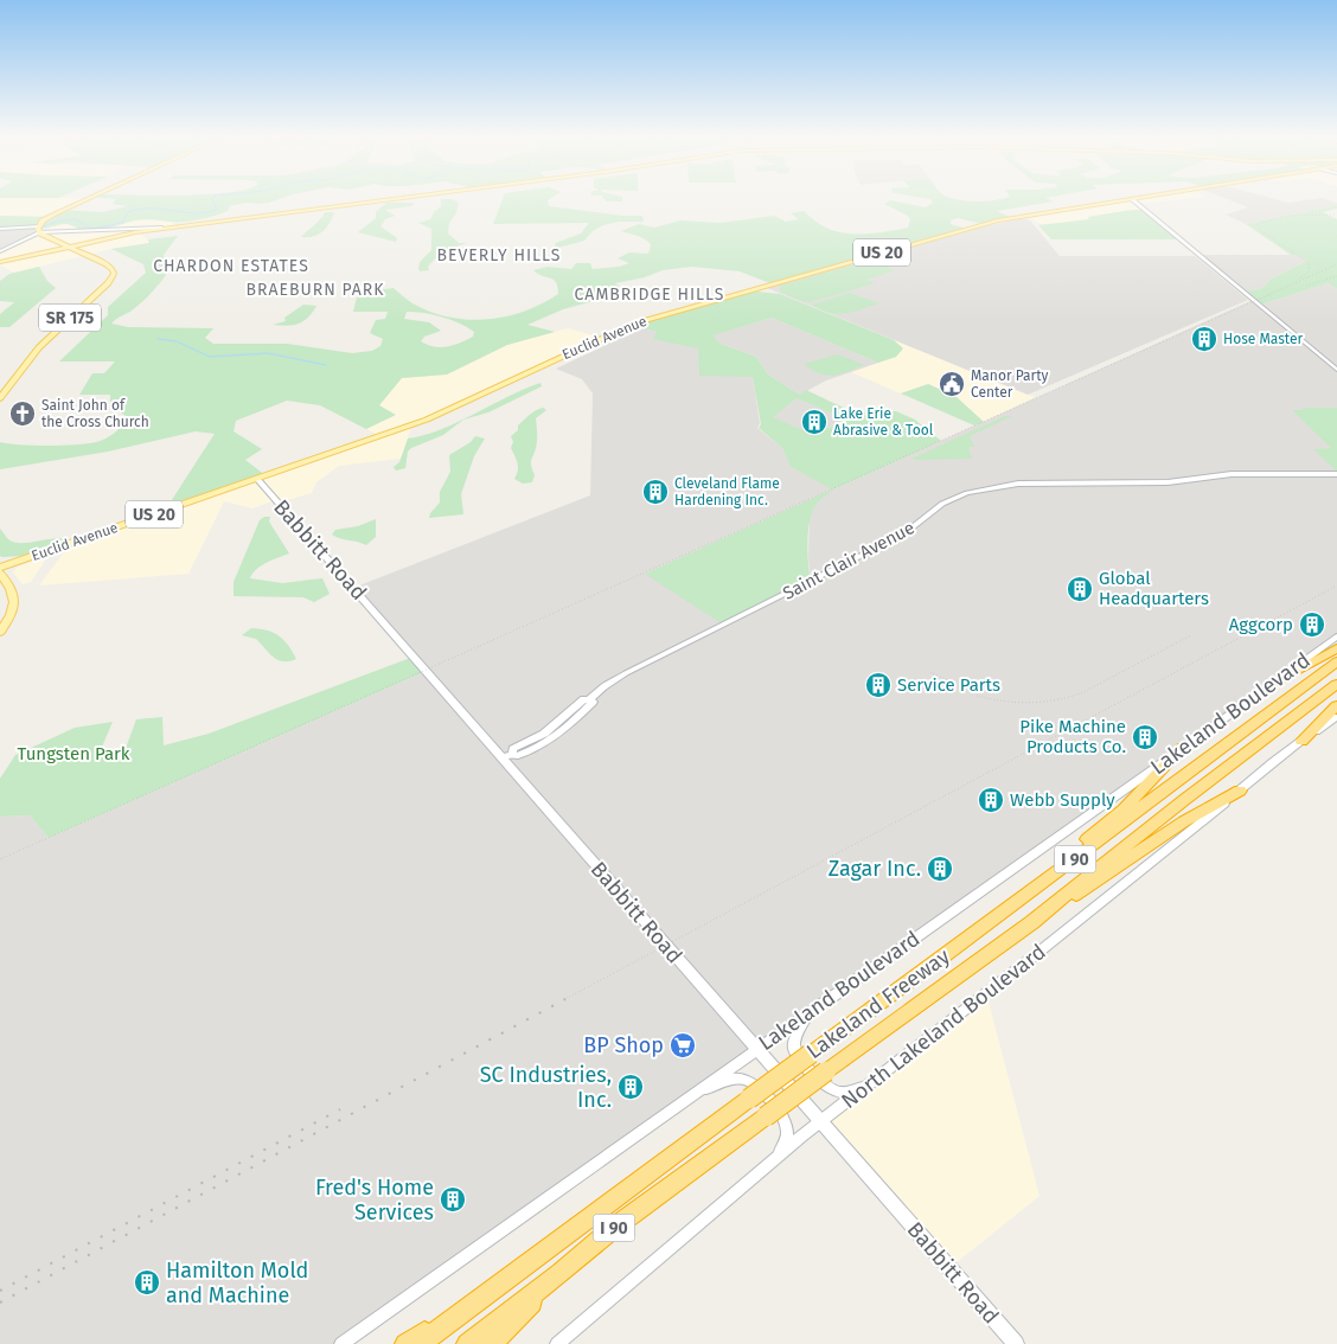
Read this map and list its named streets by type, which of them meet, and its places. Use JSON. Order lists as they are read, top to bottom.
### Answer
{
  "streets": {
    "highway": ["I 90", "Lakeland Freeway"],
    "main road": [
      "US 20",
      "SR 175",
      "Euclid Avenue",
      "Babbitt Road"
    ],
    "street": ["Saint Clair Avenue", "Lakeland Boulevard", "North Lakeland Boulevard"]
  },
  "crossings": [
    ["Euclid Avenue", "Babbitt Road"],
    ["Babbitt Road", "Saint Clair Avenue"],
    ["Babbitt Road", "Lakeland Boulevard"],
    ["Babbitt Road", "North Lakeland Boulevard"]
  ],
  "districts": [
    "BEVERLY HILLS",
    "CHARDON ESTATES",
    "BRAEBURN PARK",
    "CAMBRIDGE HILLS"
  ],
  "parks": ["Tungsten Park"],
  "places": {
    "building": [
      "Hose Master",
      "Lake Erie Abrasive & Tool",
      "Cleveland Flame Hardening Inc.",
      "Global Headquarters",
      "Aggcorp",
      "Service Parts",
      "Pike Machine Products Co.",
      "Webb Supply",
      "Zagar Inc.",
      "SC Industries, Inc.",
      "Fred's Home Services",
      "Hamilton Mold and Machine"
    ],
    "public building": ["Manor Party Center"],
    "church": ["Saint John of the Cross Church"],
    "supermarket": ["BP Shop"]
  }
}
